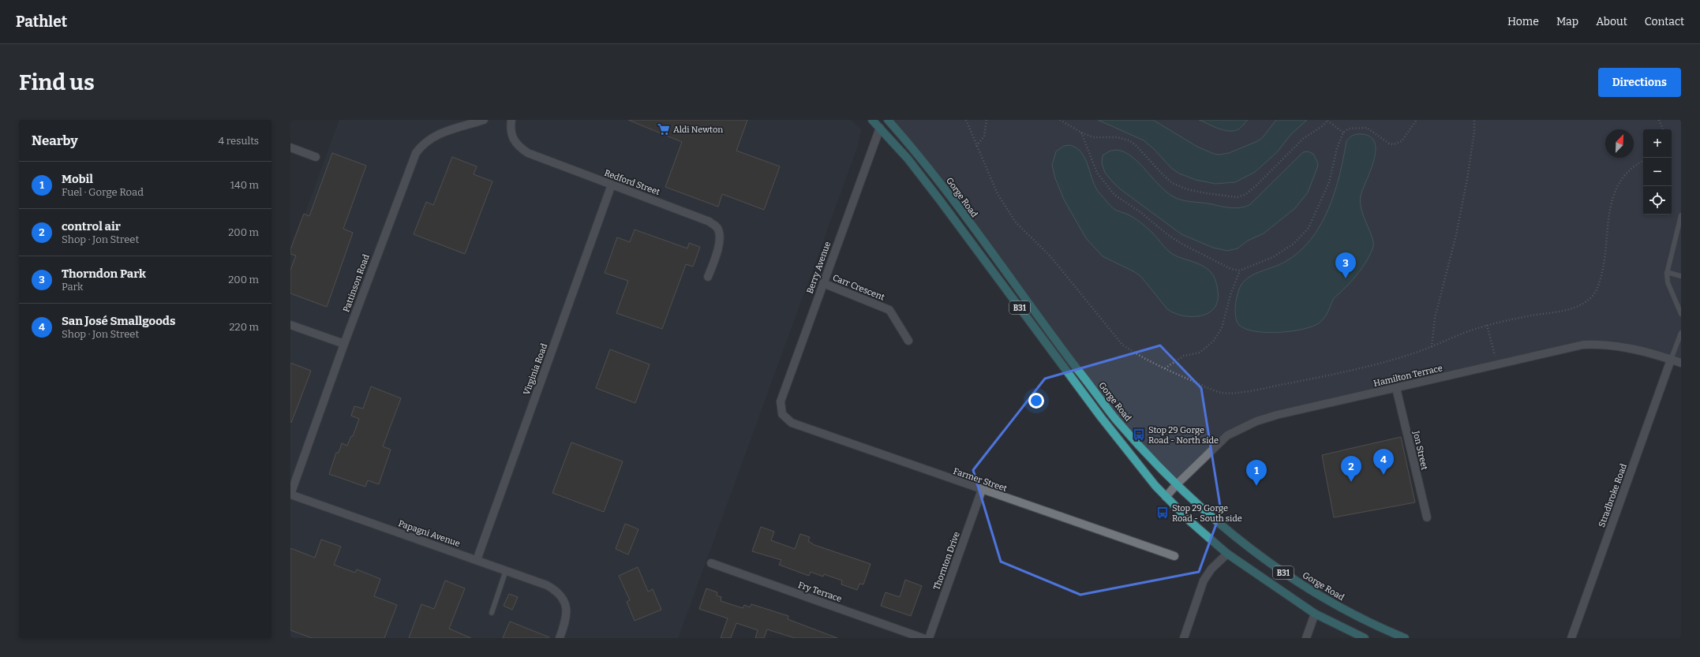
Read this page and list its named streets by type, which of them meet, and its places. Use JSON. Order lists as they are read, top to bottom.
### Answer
{
  "streets": {
    "main road": ["Gorge Road", "B31"],
    "street": [
      "Redford Street",
      "Berry Avenue",
      "Pattinson Road",
      "Carr Crescent",
      "Virginia Road",
      "Hamilton Terrace",
      "Jon Street",
      "Farmer Street",
      "Stradbroke Road",
      "Papagni Avenue",
      "Thornton Drive",
      "Fry Terrace"
    ]
  },
  "crossings": [
    ["Redford Street", "Virginia Road"],
    ["Gorge Road", "Hamilton Terrace"],
    ["Berry Avenue", "Carr Crescent"],
    ["Berry Avenue", "B31"],
    ["Berry Avenue", "Farmer Street"],
    ["Pattinson Road", "Papagni Avenue"],
    ["B31", "Hamilton Terrace"],
    ["Virginia Road", "Papagni Avenue"],
    ["Hamilton Terrace", "Jon Street"],
    ["Hamilton Terrace", "Stradbroke Road"],
    ["Farmer Street", "Thornton Drive"]
  ],
  "places": {
    "supermarket": ["Aldi Newton"],
    "bus stop": ["Stop 29 Gorge Road - North side", "Stop 29 Gorge Road - South side"]
  },
  "north": "top right",
  "page": {
    "header": "Pathlet",
    "nav": [
      "Home",
      "Map",
      "About",
      "Contact"
    ],
    "buttons": "Directions",
    "title": "Find us",
    "heading": ["Nearby", "4 results"],
    "map_buttons": ["+", "−"],
    "list": [
      {
        "mark": "1",
        "name": "Mobil",
        "note": "Fuel · Gorge Road",
        "value": "140 m"
      },
      {
        "mark": "2",
        "name": "control air",
        "note": "Shop · Jon Street",
        "value": "200 m"
      },
      {
        "mark": "3",
        "name": "Thorndon Park",
        "note": "Park",
        "value": "200 m"
      },
      {
        "mark": "4",
        "name": "San José Smallgoods",
        "note": "Shop · Jon Street",
        "value": "220 m"
      }
    ],
    "pins": [
      "3",
      "4",
      "2",
      "1"
    ]
  }
}
